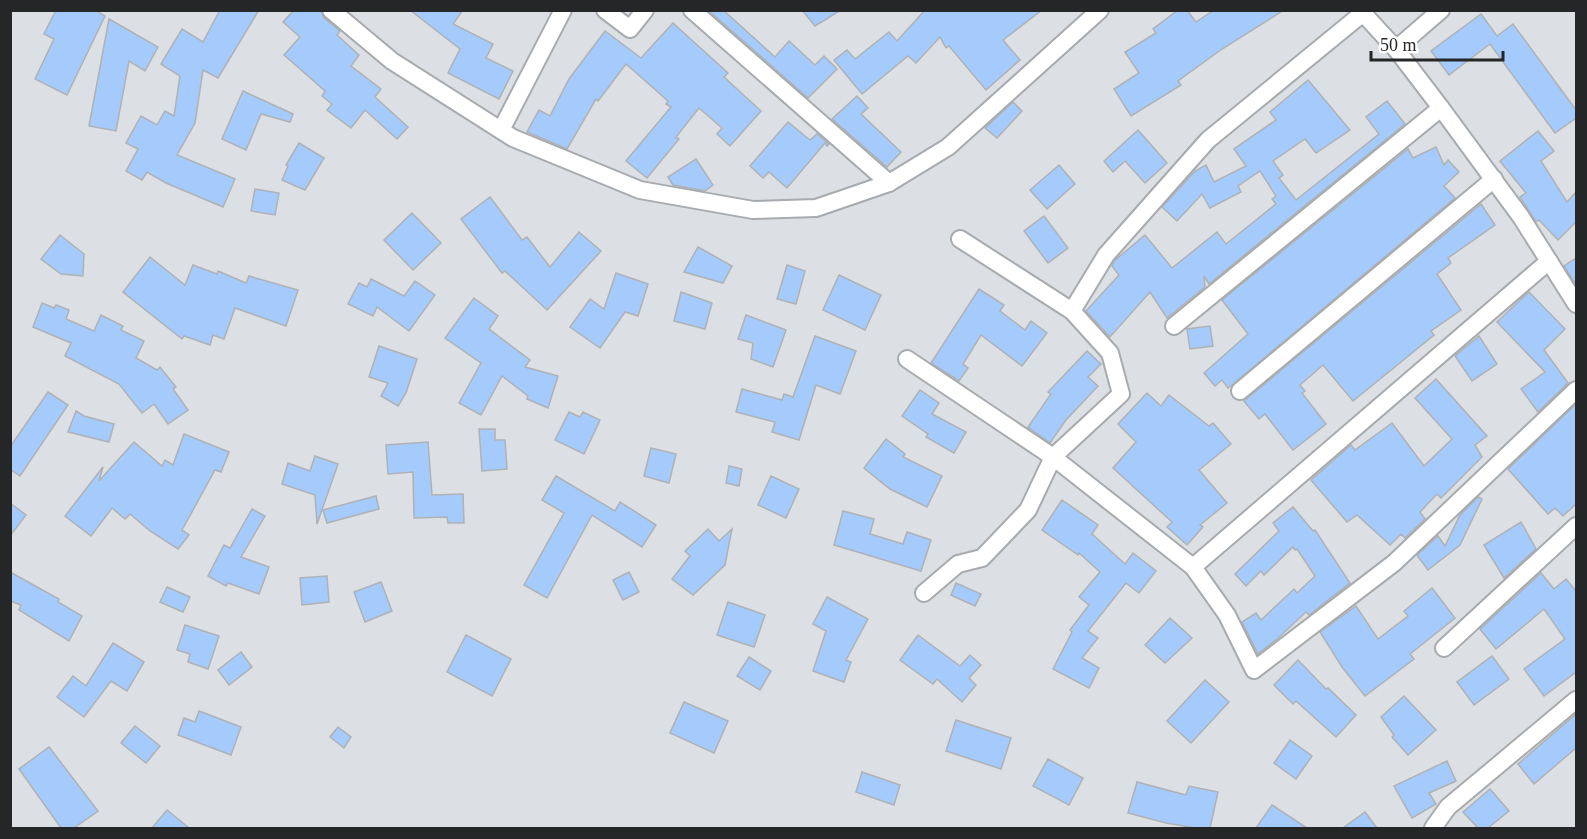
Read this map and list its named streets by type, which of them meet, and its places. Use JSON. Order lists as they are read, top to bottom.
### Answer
{
  "scale_bar": "50 m"
}
